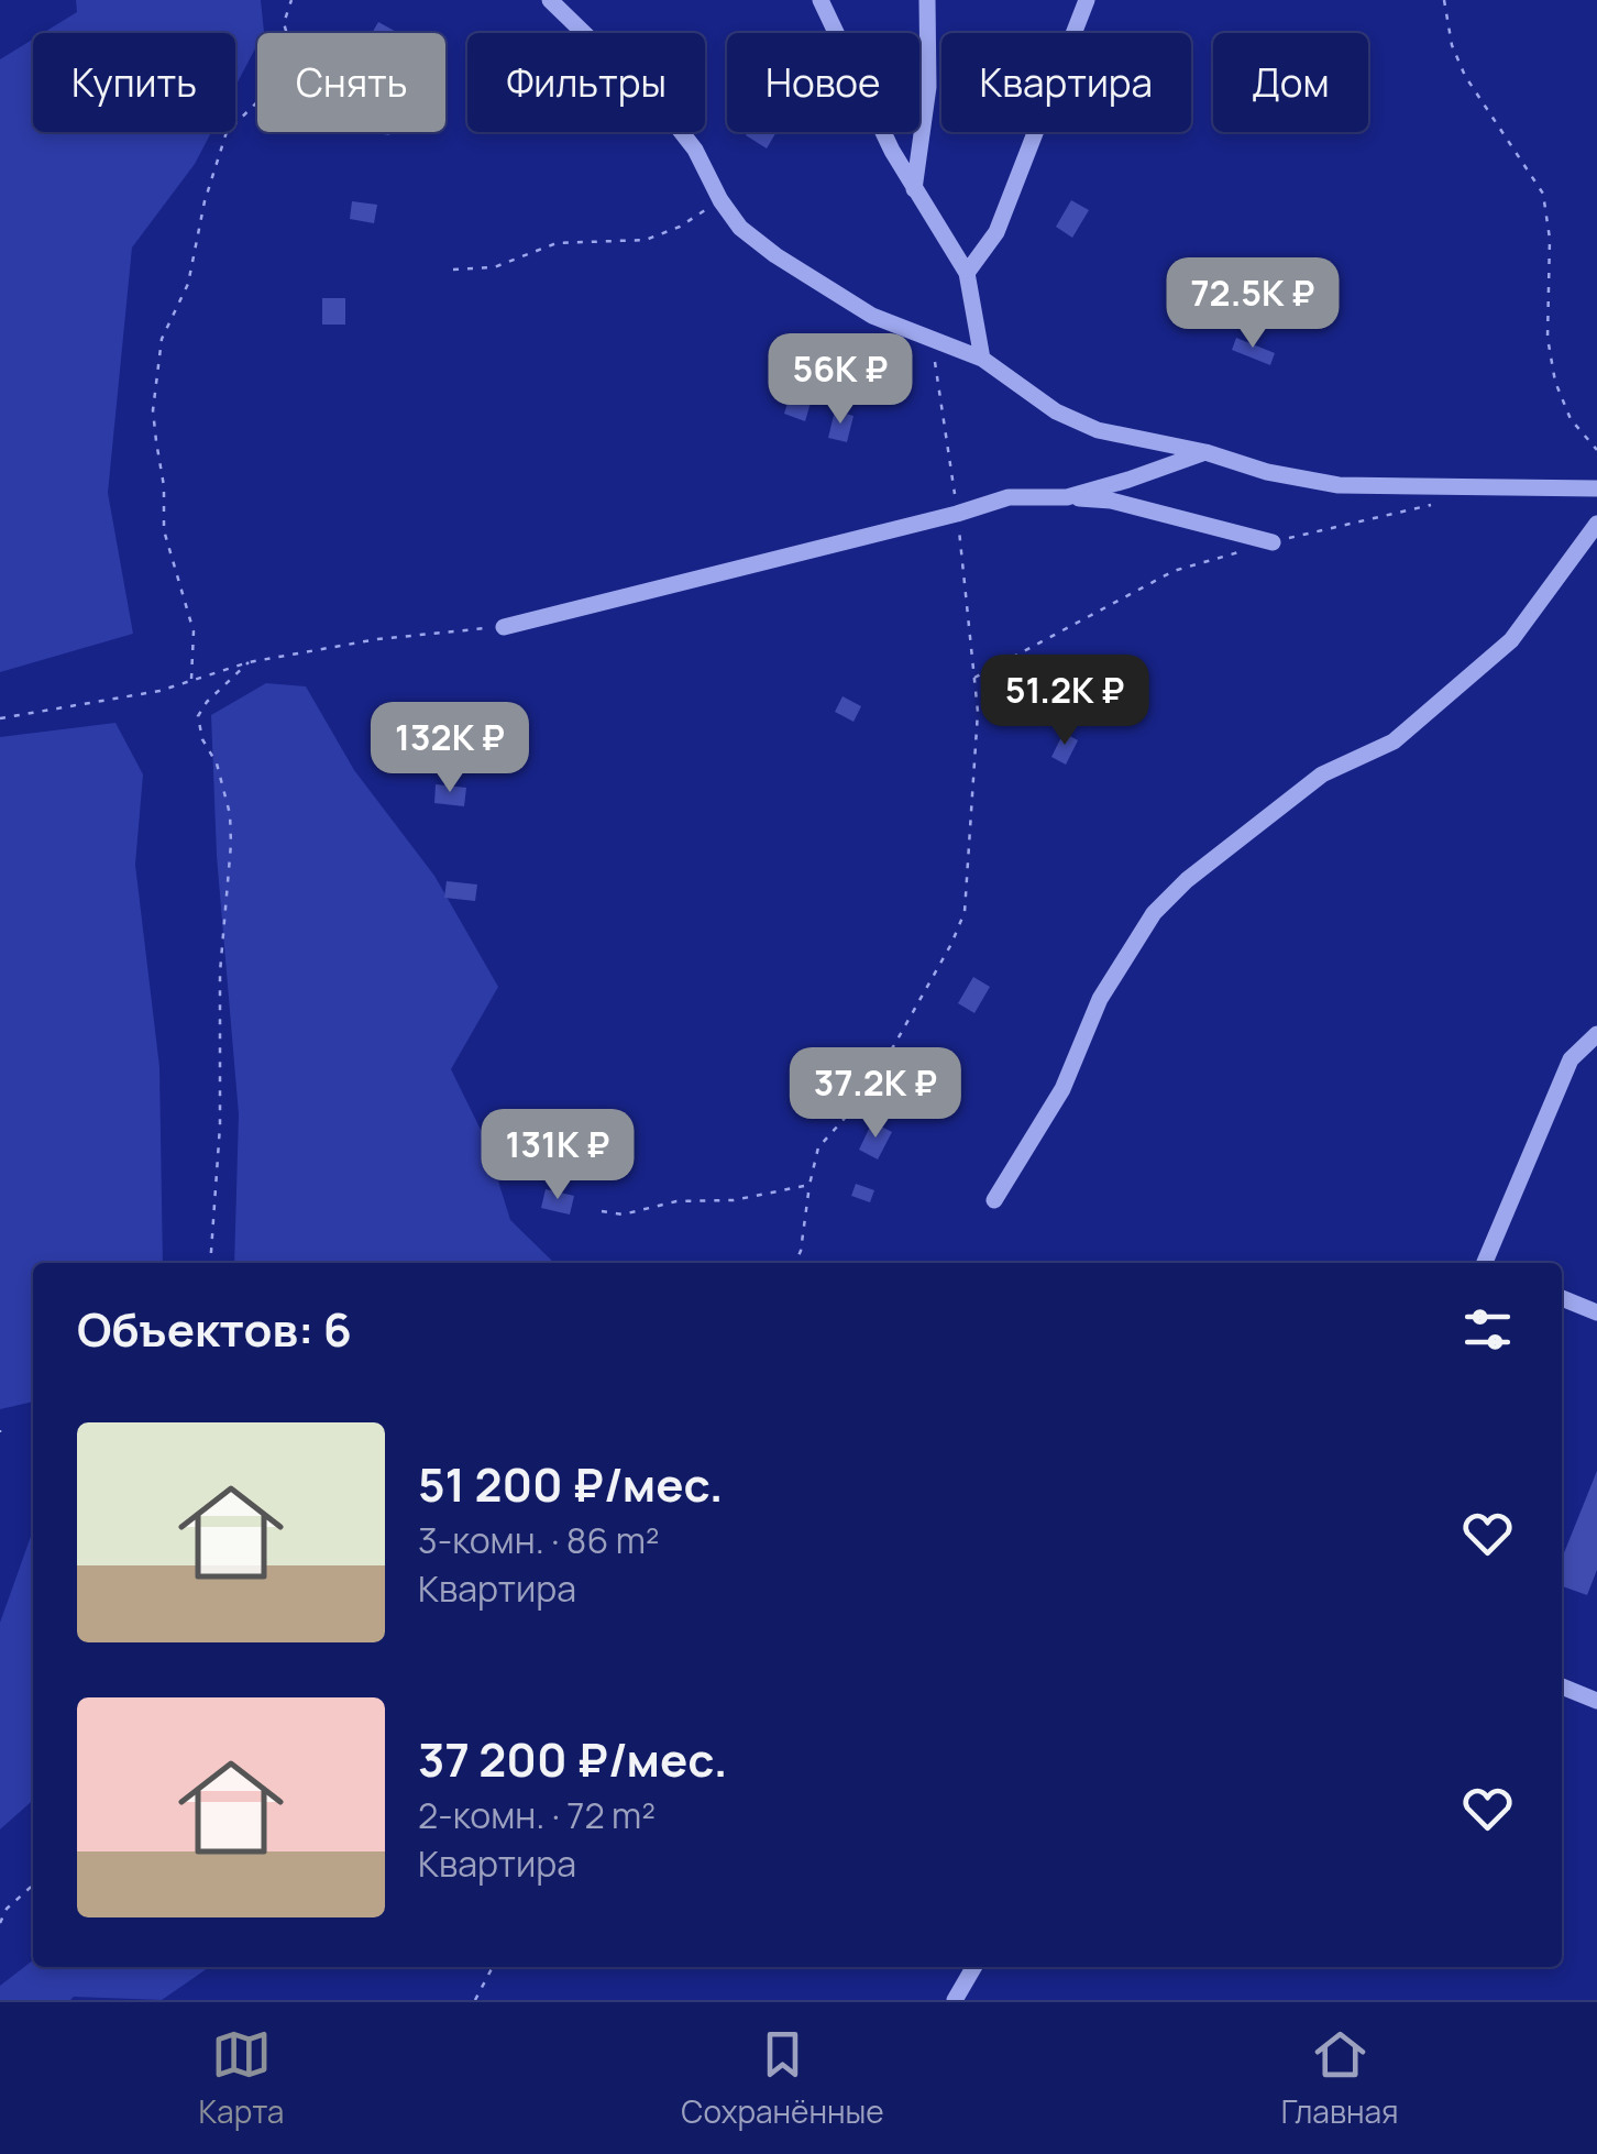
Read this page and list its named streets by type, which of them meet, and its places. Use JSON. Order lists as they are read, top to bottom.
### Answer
{
  "page": {
    "chip": [
      "Купить",
      "Снять",
      "Фильтры",
      "Новое",
      "Квартира",
      "Дом"
    ],
    "price": [
      "72.5K ₽",
      "56K ₽",
      "51.2K ₽",
      "132K ₽",
      "37.2K ₽",
      "131K ₽"
    ],
    "heading": "Объектов: 6",
    "list": [
      {
        "name": "51 200 ₽/мес.",
        "note": "3-комн. · 86 m² · Квартира"
      },
      {
        "name": "37 200 ₽/мес.",
        "note": "2-комн. · 72 m² · Квартира"
      }
    ],
    "tabs": ["Карта", "Сохранённые", "Главная"]
  }
}
